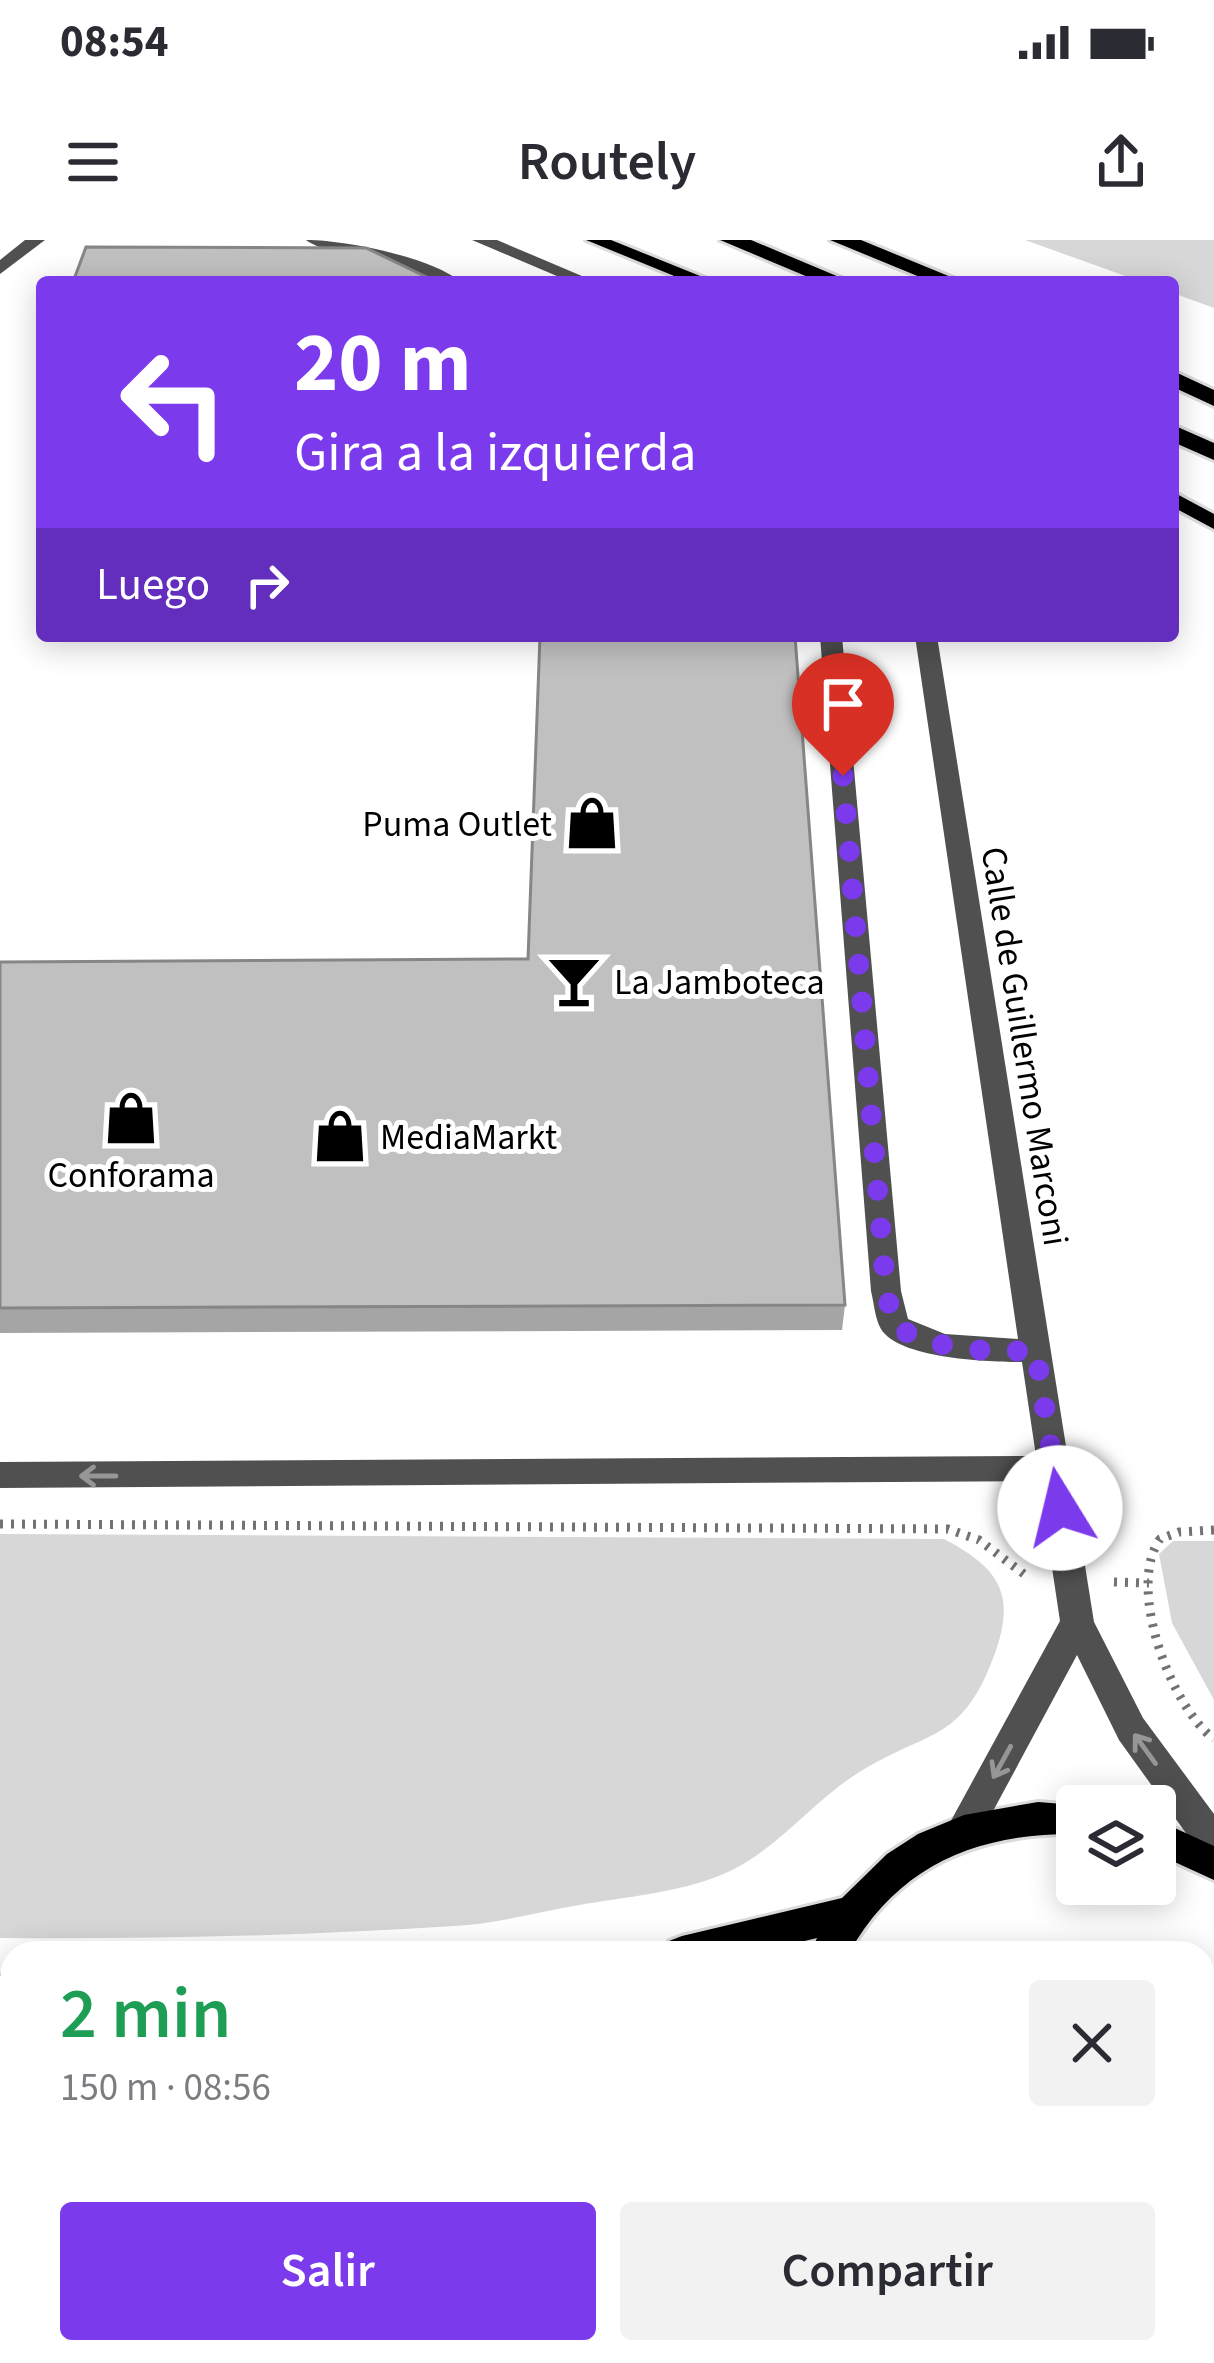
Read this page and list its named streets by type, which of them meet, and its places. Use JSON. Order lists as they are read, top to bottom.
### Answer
{
  "streets": {
    "street": ["Calle de Guillermo Marconi"]
  },
  "places": {
    "shop": ["Puma Outlet", "Conforama", "MediaMarkt"],
    "bar": ["La Jamboteca"]
  },
  "page": {
    "status": "08:54",
    "header": "Routely",
    "turn": ["20 m", "Gira a la izquierda"],
    "then": "Luego",
    "heading": ["2 min", "150 m · 08:56"],
    "buttons": ["Salir", "Compartir"]
  }
}
